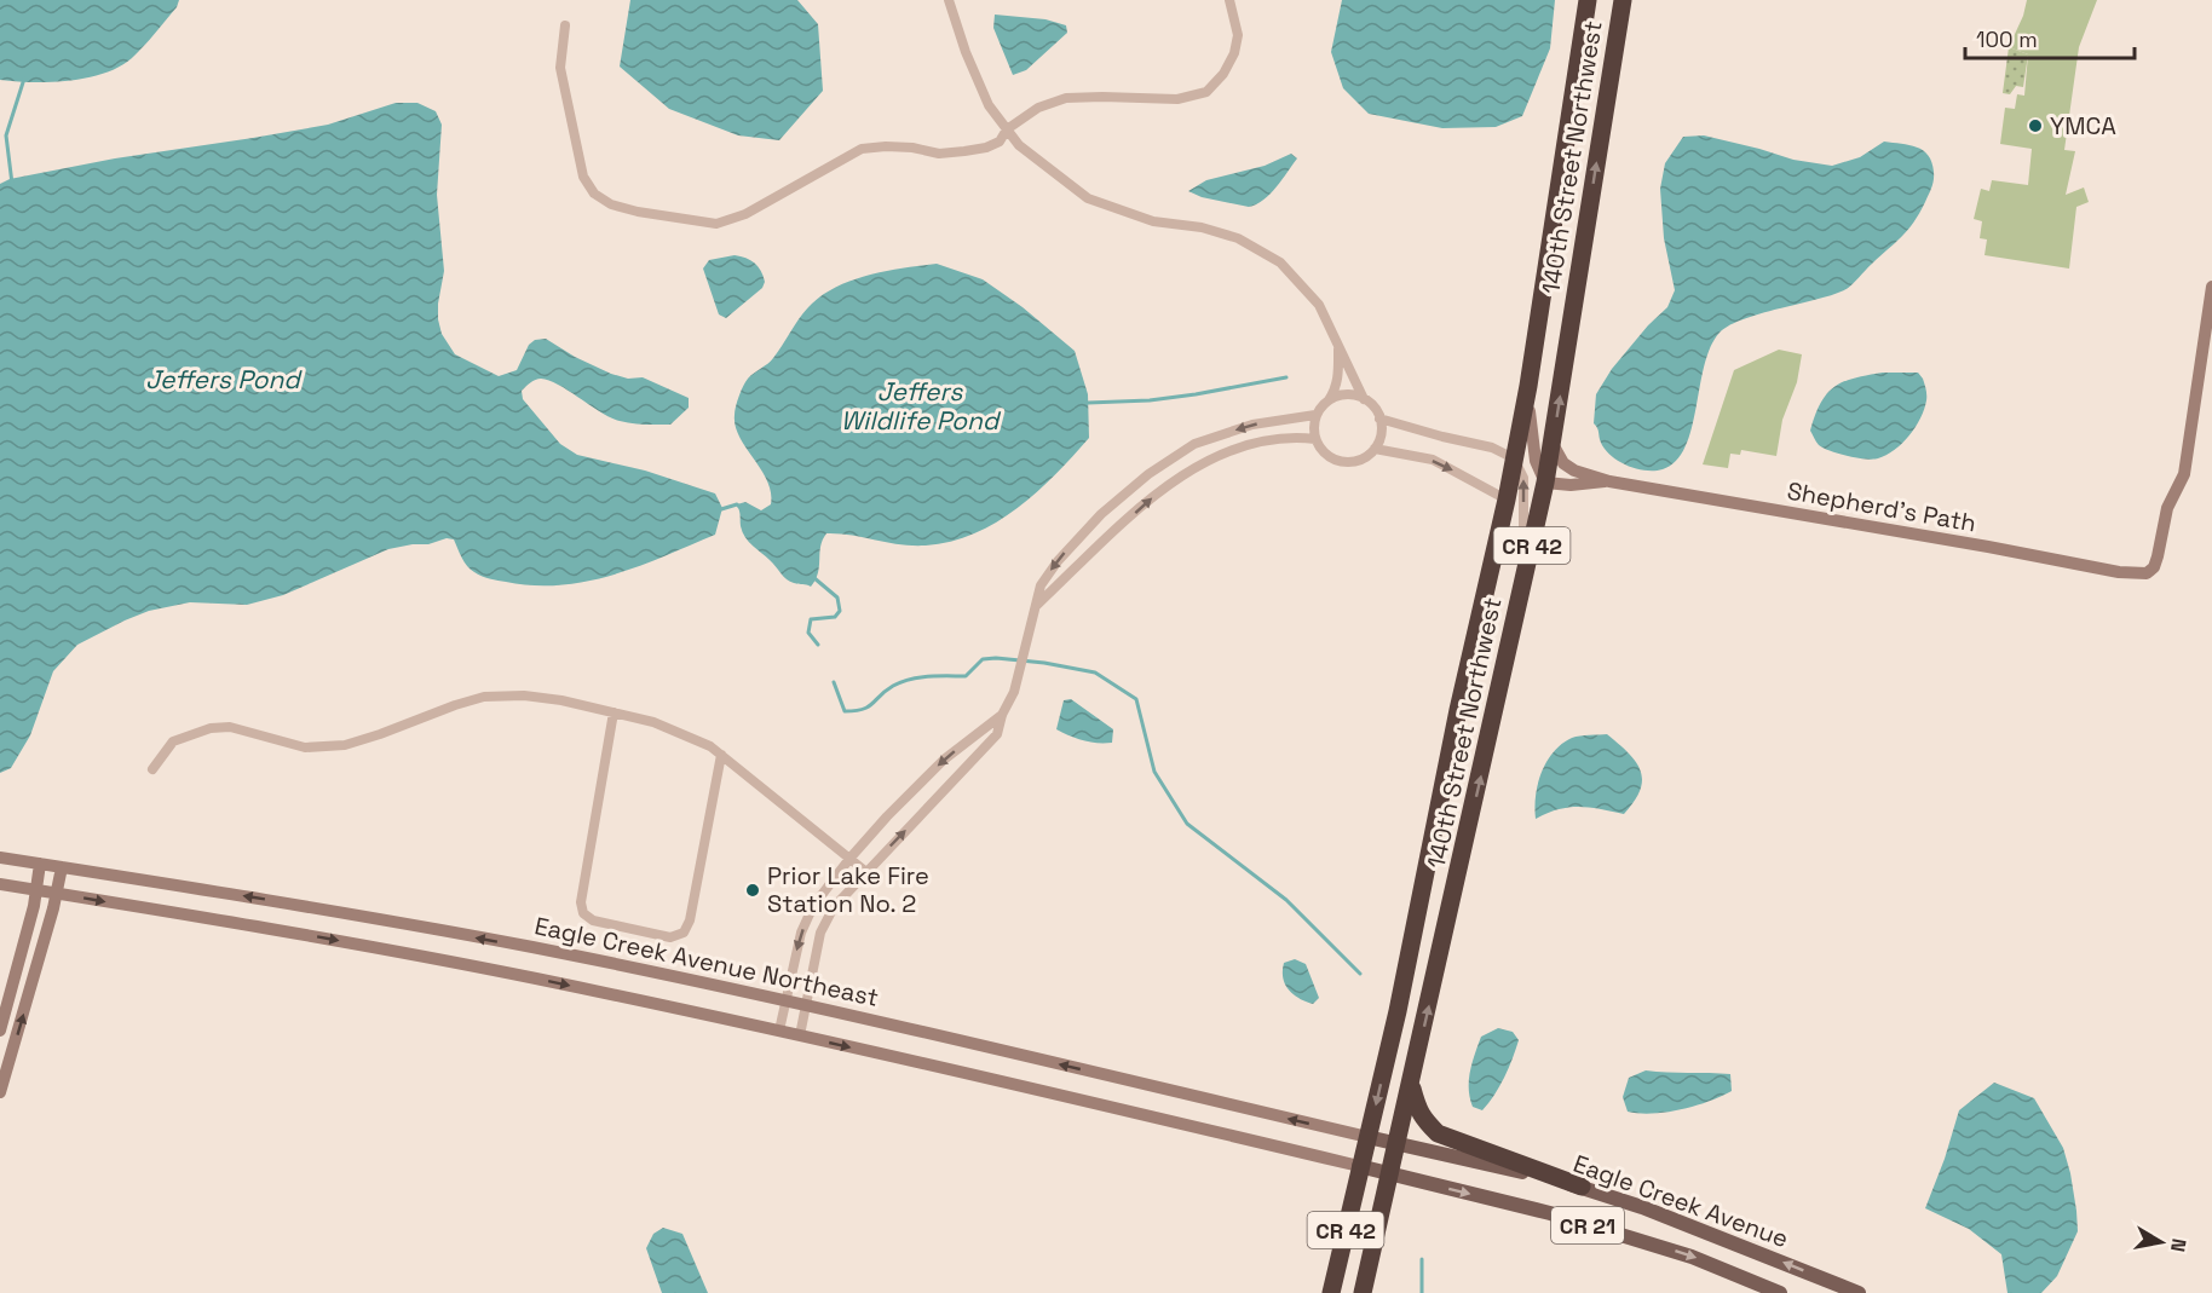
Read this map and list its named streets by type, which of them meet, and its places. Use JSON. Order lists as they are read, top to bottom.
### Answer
{
  "streets": {
    "highway": ["140th Street Northwest", "CR 42"],
    "main road": [
      "Shepherd's Path",
      "Eagle Creek Avenue Northeast",
      "Eagle Creek Avenue",
      "CR 21"
    ]
  },
  "crossings": [
    ["140th Street Northwest", "Shepherd's Path"],
    ["140th Street Northwest", "CR 42"],
    ["140th Street Northwest", "Eagle Creek Avenue Northeast"],
    ["140th Street Northwest", "Eagle Creek Avenue"],
    ["140th Street Northwest", "CR 21"],
    ["CR 42", "Eagle Creek Avenue"],
    ["CR 42", "CR 21"],
    ["Eagle Creek Avenue Northeast", "Eagle Creek Avenue"],
    ["Eagle Creek Avenue", "CR 21"]
  ],
  "water": ["Jeffers Pond", "Jeffers Wildlife Pond"],
  "places": ["YMCA", "Prior Lake Fire Station No. 2"],
  "scale_bar": "100 m",
  "north": "right"
}
